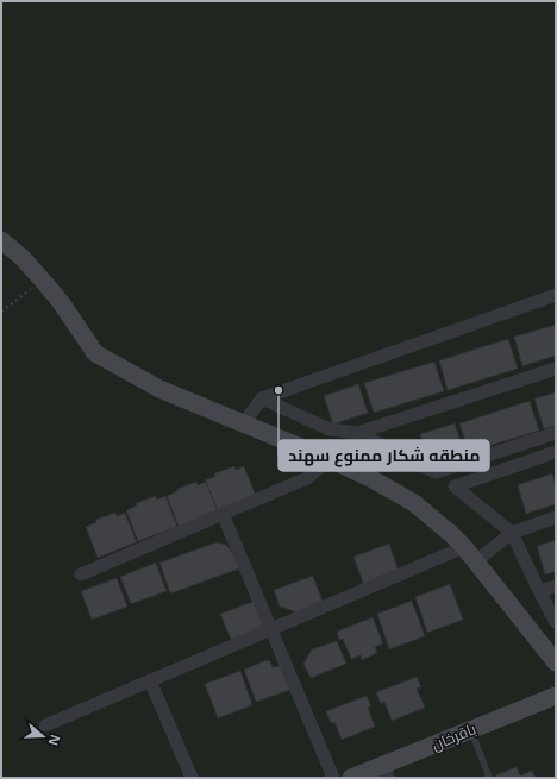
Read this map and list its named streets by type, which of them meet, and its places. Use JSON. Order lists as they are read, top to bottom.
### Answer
{
  "streets": {
    "street": ["باقرخان"]
  },
  "places": ["منطقه شکار ممنوع سهند"],
  "north": "right"
}
